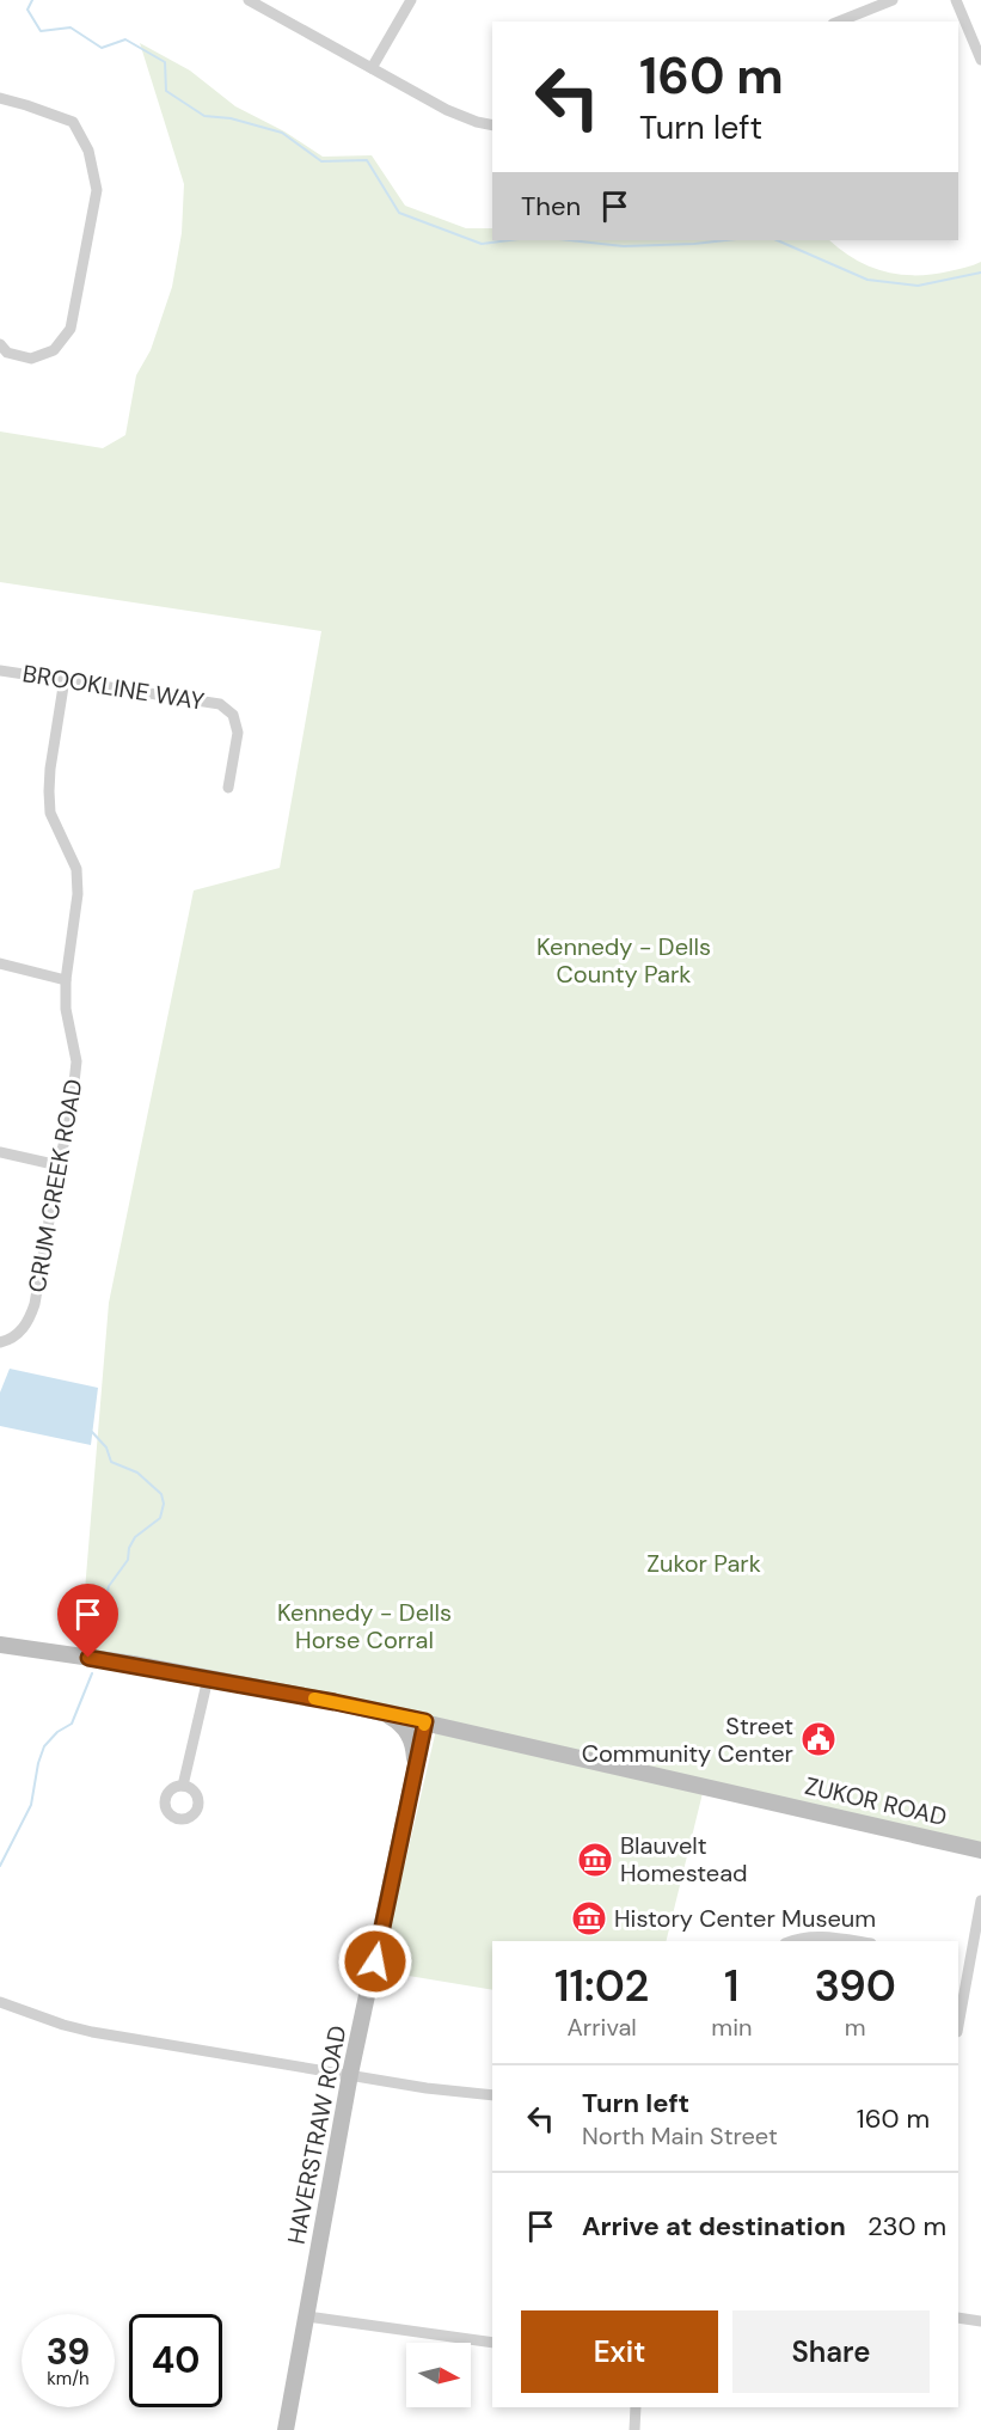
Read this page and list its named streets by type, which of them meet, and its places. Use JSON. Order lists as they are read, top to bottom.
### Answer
{
  "streets": {
    "street": [
      "BROOKLINE WAY",
      "CRUM CREEK ROAD",
      "ZUKOR ROAD",
      "HAVERSTRAW ROAD"
    ]
  },
  "crossings": [
    ["BROOKLINE WAY", "CRUM CREEK ROAD"],
    ["ZUKOR ROAD", "HAVERSTRAW ROAD"]
  ],
  "parks": ["Kennedy - Dells County Park", "Zukor Park", "Kennedy - Dells Horse Corral"],
  "places": {
    "public building": ["Street Community Center"],
    "museum": ["Blauvelt Homestead", "History Center Museum"]
  },
  "north": "right",
  "page": {
    "turn": ["160 m", "Turn left"],
    "then": "Then",
    "eta": [
      "11:02",
      "Arrival",
      "1",
      "min",
      "390",
      "m"
    ],
    "list": [
      {
        "name": "Turn left",
        "note": "North Main Street",
        "value": "160 m"
      },
      {
        "name": "Arrive at destination",
        "value": "230 m"
      }
    ],
    "buttons": ["Exit", "Share"],
    "speed": "39 km/h",
    "limit": "40"
  }
}
